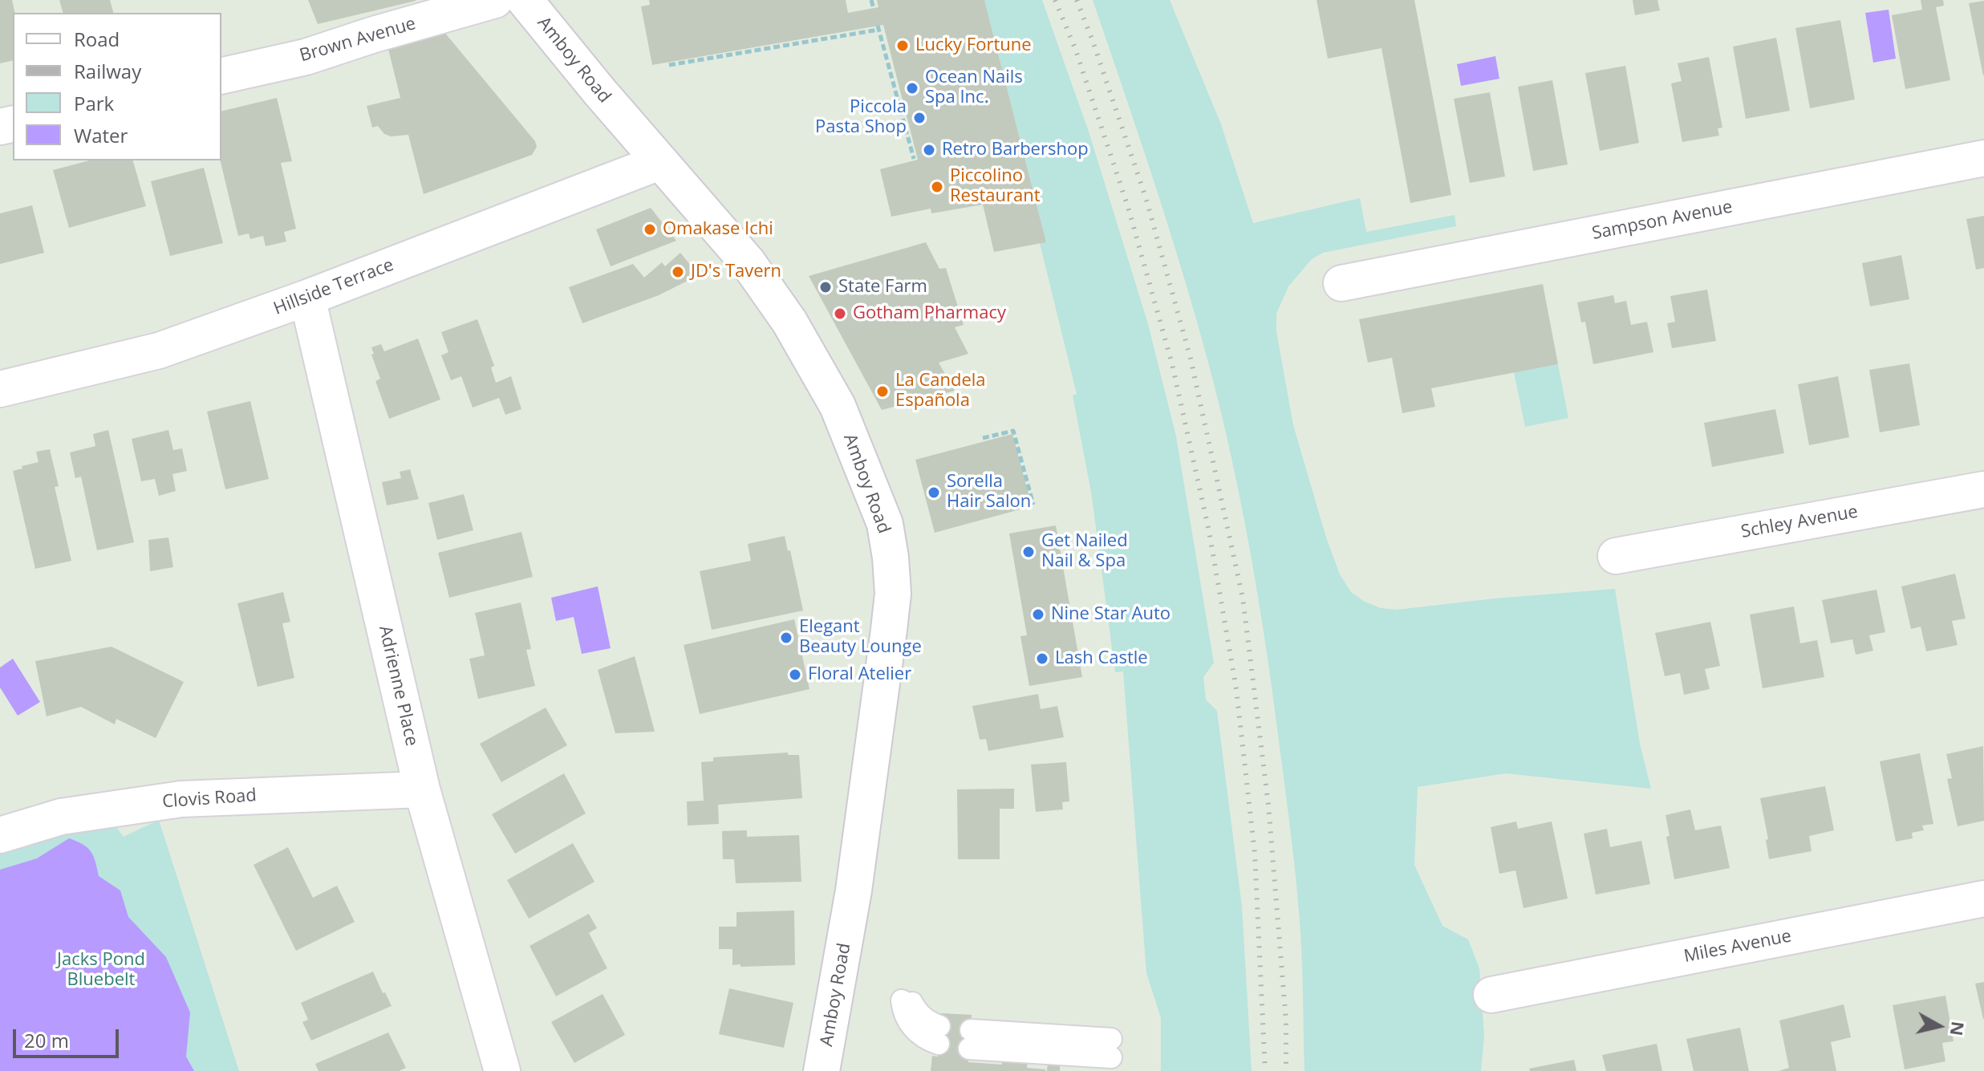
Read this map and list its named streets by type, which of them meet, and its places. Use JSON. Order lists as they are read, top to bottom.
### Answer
{
  "streets": {
    "street": [
      "Brown Avenue",
      "Amboy Road",
      "Sampson Avenue",
      "Hillside Terrace",
      "Schley Avenue",
      "Adrienne Place",
      "Clovis Road",
      "Miles Avenue"
    ]
  },
  "crossings": [
    ["Amboy Road", "Hillside Terrace"],
    ["Hillside Terrace", "Adrienne Place"],
    ["Adrienne Place", "Clovis Road"]
  ],
  "parks": ["Jacks Pond Bluebelt"],
  "places": [
    "Lucky Fortune",
    "Ocean Nails Spa Inc.",
    "Piccola Pasta Shop",
    "Retro Barbershop",
    "Piccolino Restaurant",
    "Omakase Ichi",
    "JD's Tavern",
    "State Farm",
    "Gotham Pharmacy",
    "La Candela Española",
    "Sorella Hair Salon",
    "Get Nailed Nail & Spa",
    "Nine Star Auto",
    "Elegant Beauty Lounge",
    "Lash Castle",
    "Floral Atelier"
  ],
  "legend": [
    "Road",
    "Railway",
    "Park",
    "Water"
  ],
  "scale_bar": "20 m",
  "north": "right"
}
